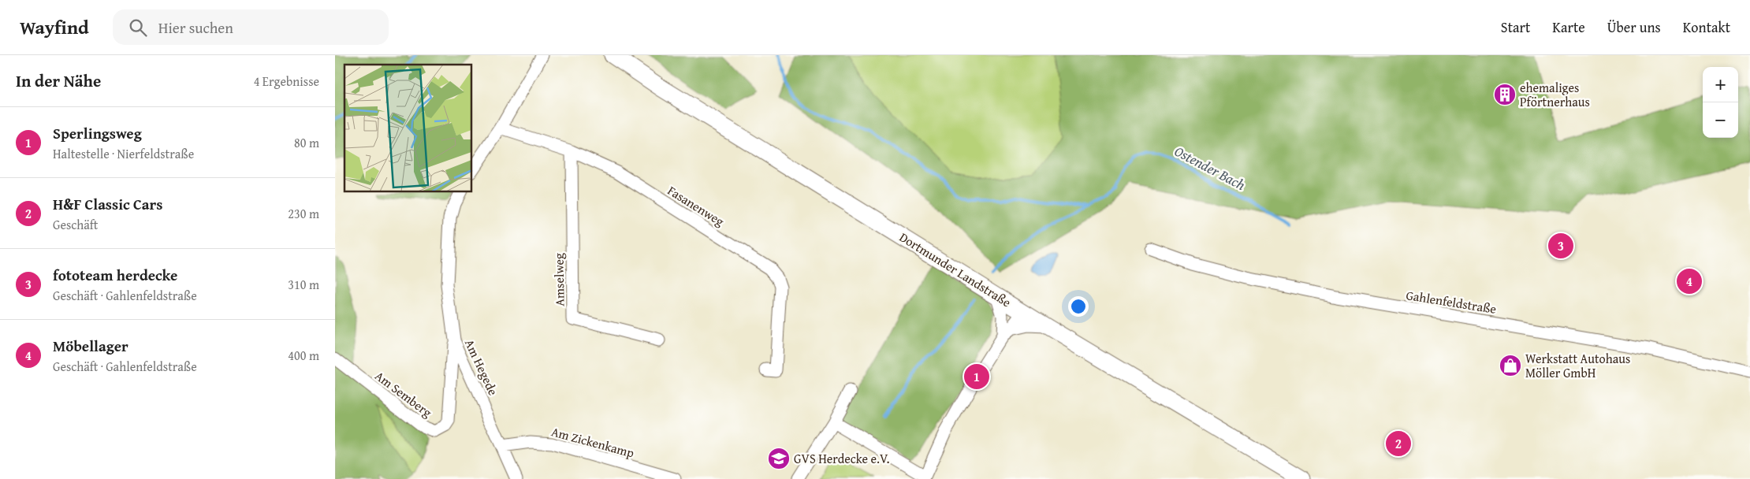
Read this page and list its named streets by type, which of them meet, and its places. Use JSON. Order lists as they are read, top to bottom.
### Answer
{
  "streets": {
    "main road": ["Dortmunder Landstraße"],
    "street": [
      "Fasanenweg",
      "Amselweg",
      "Gahlenfeldstraße",
      "Am Hegede",
      "Am Semberg",
      "Am Zickenkamp"
    ]
  },
  "crossings": [
    ["Fasanenweg", "Amselweg"],
    ["Am Hegede", "Am Semberg"],
    ["Am Hegede", "Am Zickenkamp"]
  ],
  "water": ["Ostender Bach"],
  "places": {
    "building": ["ehemaliges Pförtnerhaus"],
    "shop": ["Werkstatt Autohaus Möller GmbH"],
    "school or university": ["GVS Herdecke e.V."]
  },
  "page": {
    "header": "Wayfind",
    "search": "Hier suchen",
    "nav": [
      "Start",
      "Karte",
      "Über uns",
      "Kontakt"
    ],
    "heading": ["In der Nähe", "4 Ergebnisse"],
    "map_buttons": ["+", "−"],
    "list": [
      {
        "mark": "1",
        "name": "Sperlingsweg",
        "note": "Haltestelle · Nierfeldstraße",
        "value": "80 m"
      },
      {
        "mark": "2",
        "name": "H&F Classic Cars",
        "note": "Geschäft",
        "value": "230 m"
      },
      {
        "mark": "3",
        "name": "fototeam herdecke",
        "note": "Geschäft · Gahlenfeldstraße",
        "value": "310 m"
      },
      {
        "mark": "4",
        "name": "Möbellager",
        "note": "Geschäft · Gahlenfeldstraße",
        "value": "400 m"
      }
    ],
    "pins": [
      "3",
      "4",
      "1",
      "2"
    ]
  }
}
